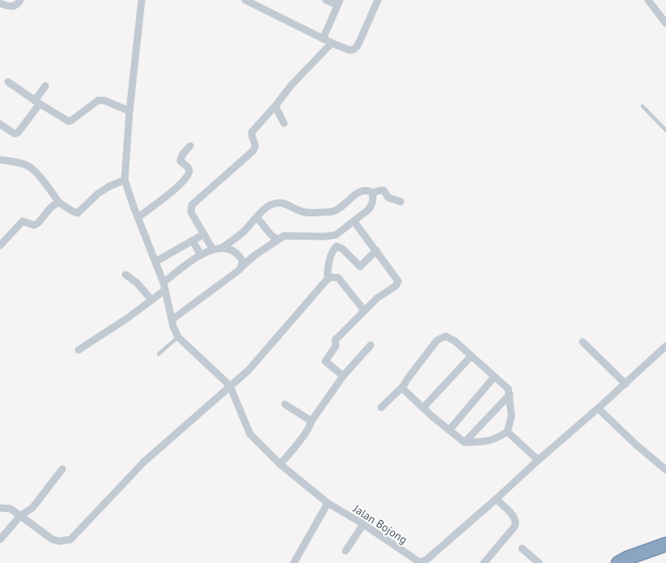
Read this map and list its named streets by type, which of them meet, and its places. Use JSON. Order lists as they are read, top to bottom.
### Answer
{
  "streets": {
    "street": ["Jalan Bojong"]
  }
}
